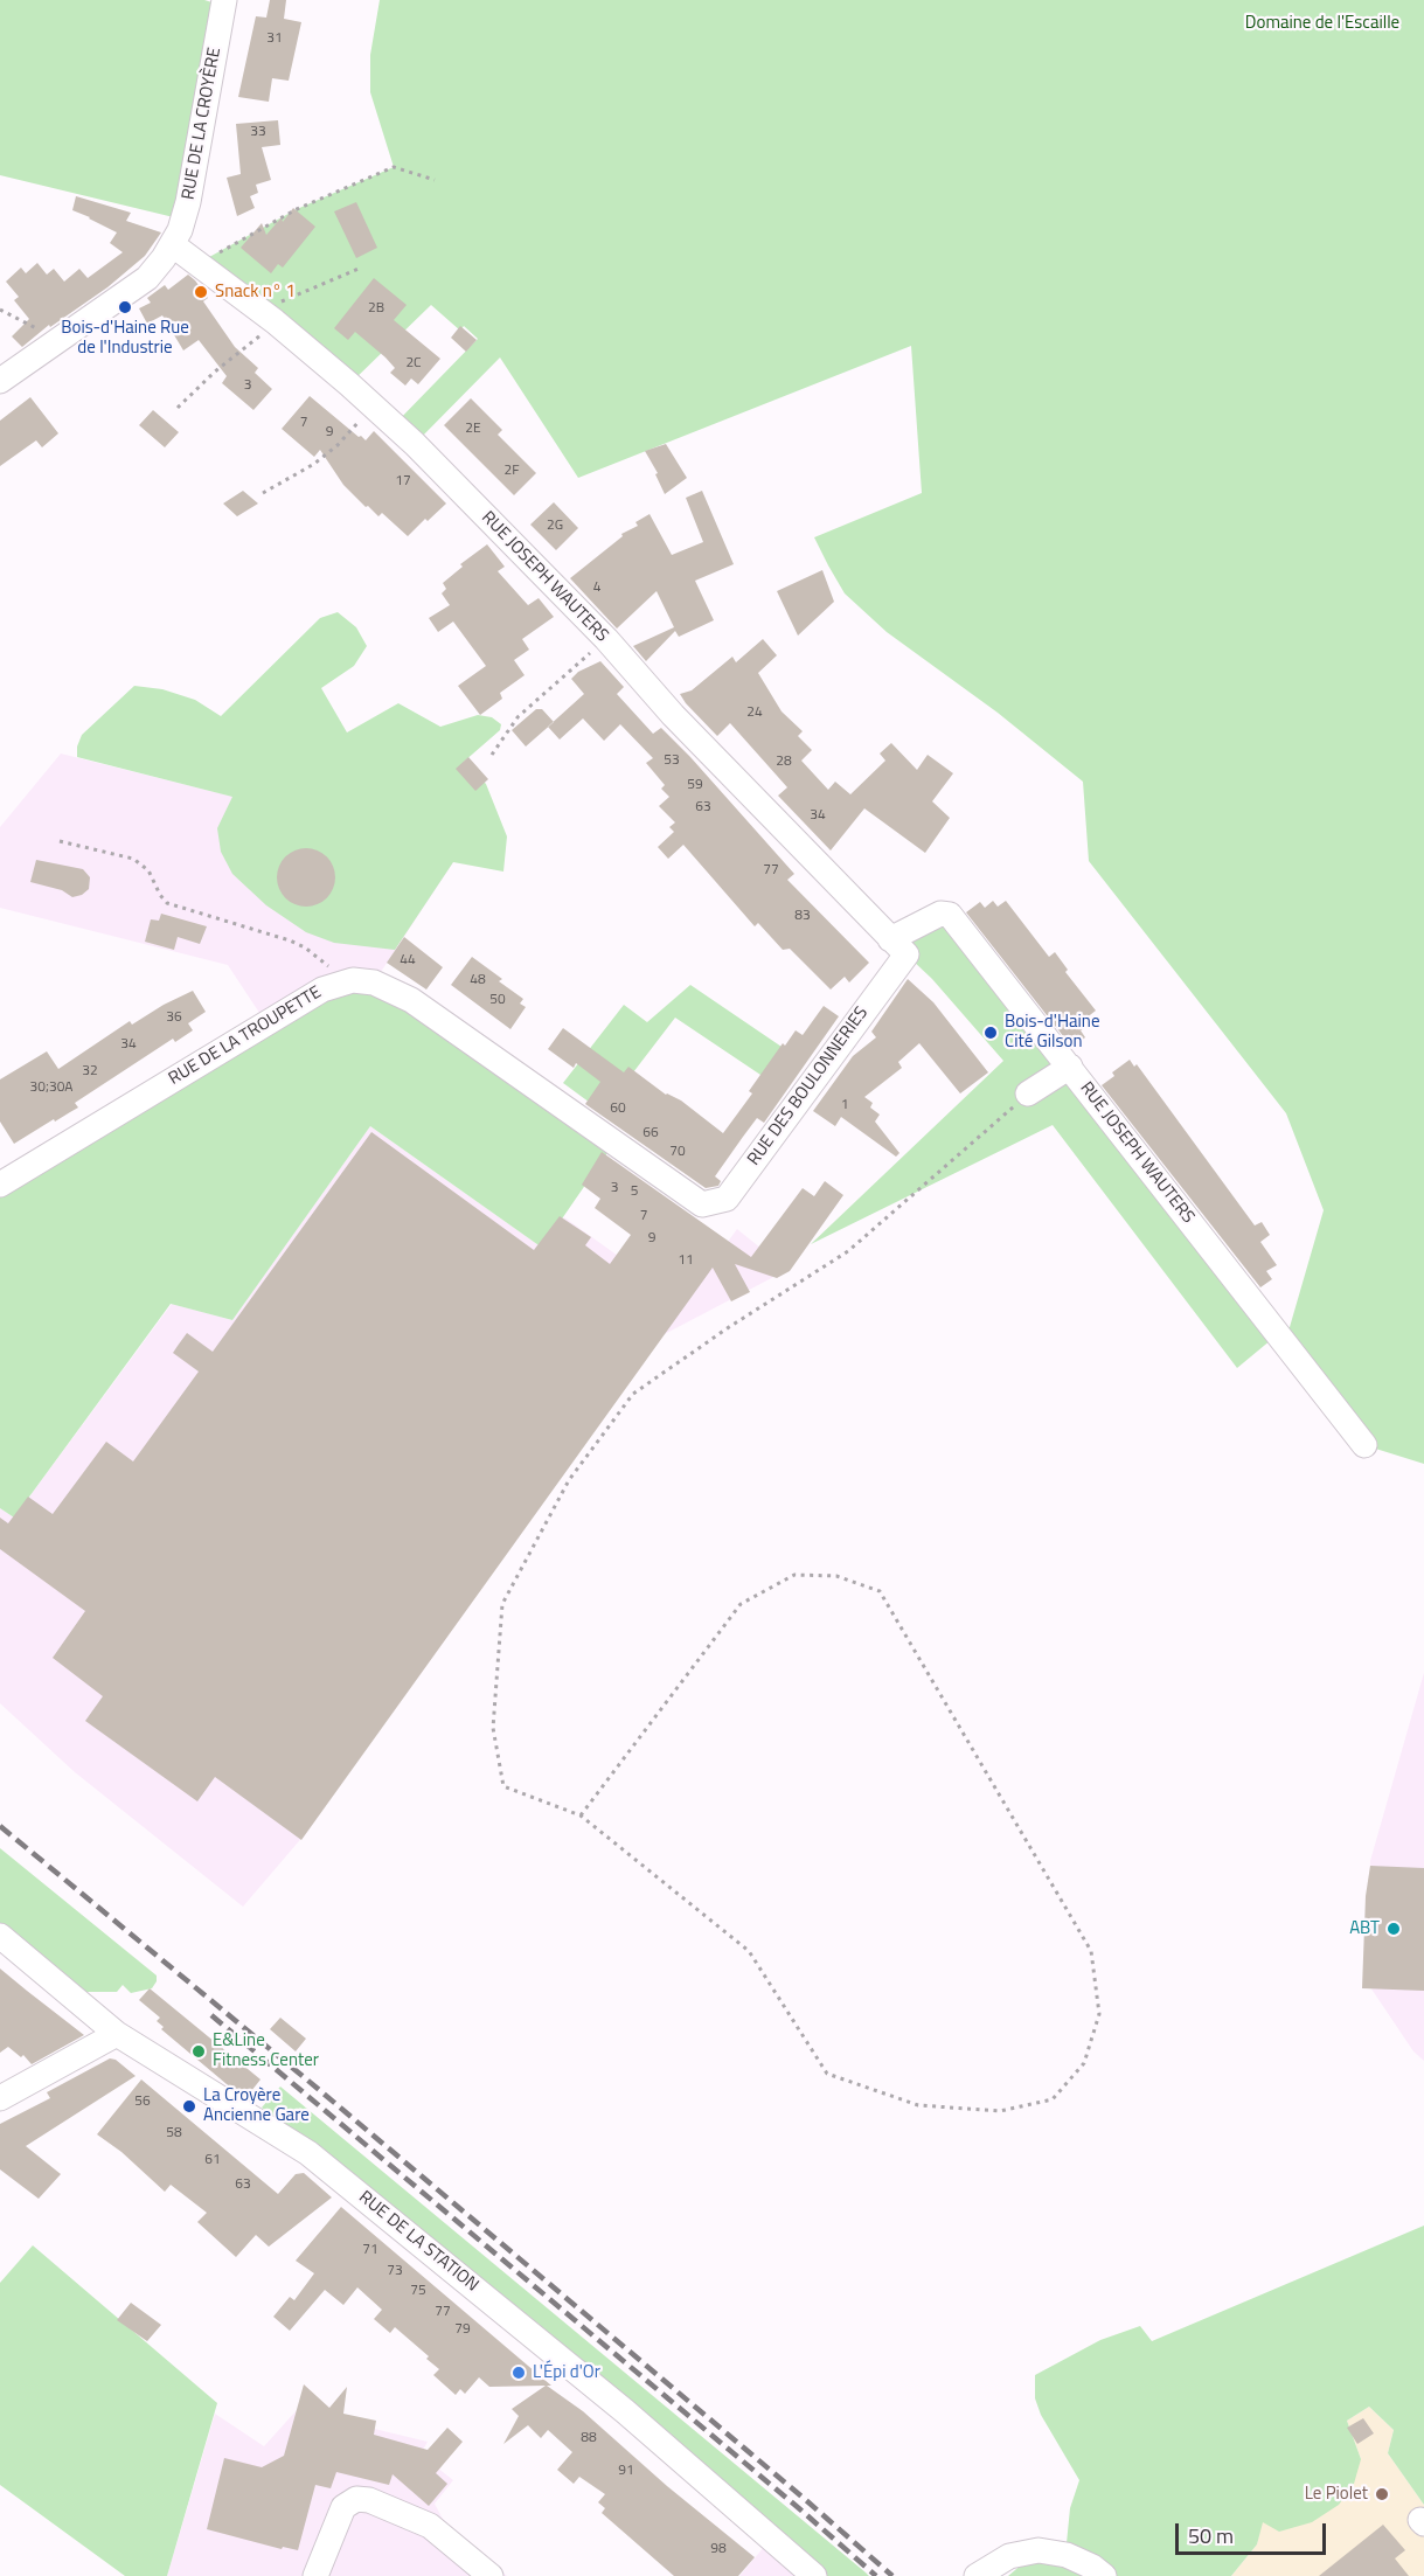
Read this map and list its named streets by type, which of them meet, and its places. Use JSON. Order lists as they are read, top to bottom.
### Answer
{
  "streets": {
    "street": [
      "RUE DE LA CROYÈRE",
      "RUE JOSEPH WAUTERS",
      "RUE DE LA TROUPETTE",
      "RUE DES BOULONNERIES",
      "RUE DE LA STATION"
    ]
  },
  "crossings": [
    ["RUE DE LA CROYÈRE", "RUE JOSEPH WAUTERS"],
    ["RUE JOSEPH WAUTERS", "RUE DES BOULONNERIES"],
    ["RUE DE LA TROUPETTE", "RUE DES BOULONNERIES"]
  ],
  "parks": ["Domaine de l'Escaille"],
  "places": [
    "Snack n° 1",
    "Bois-d'Haine Rue de l'Industrie",
    "Bois-d'Haine Cité Gilson",
    "ABT",
    "E&Line Fitness Center",
    "La Croyère Ancienne Gare",
    "L'Épi d'Or",
    "Le Piolet"
  ],
  "house_numbers": [
    "31",
    "33",
    "2B",
    "2C",
    "3",
    "7",
    "2E",
    "9",
    "2F",
    "17",
    "2G",
    "4",
    "24",
    "53",
    "28",
    "59",
    "63",
    "34",
    "77",
    "83",
    "44",
    "48",
    "50",
    "36",
    "34",
    "32",
    "30;30A",
    "1",
    "60",
    "66",
    "70",
    "3",
    "5",
    "7",
    "9",
    "11",
    "56",
    "58",
    "61",
    "63",
    "71",
    "73",
    "75",
    "77",
    "79",
    "88",
    "91",
    "98"
  ],
  "scale_bar": "50 m"
}
